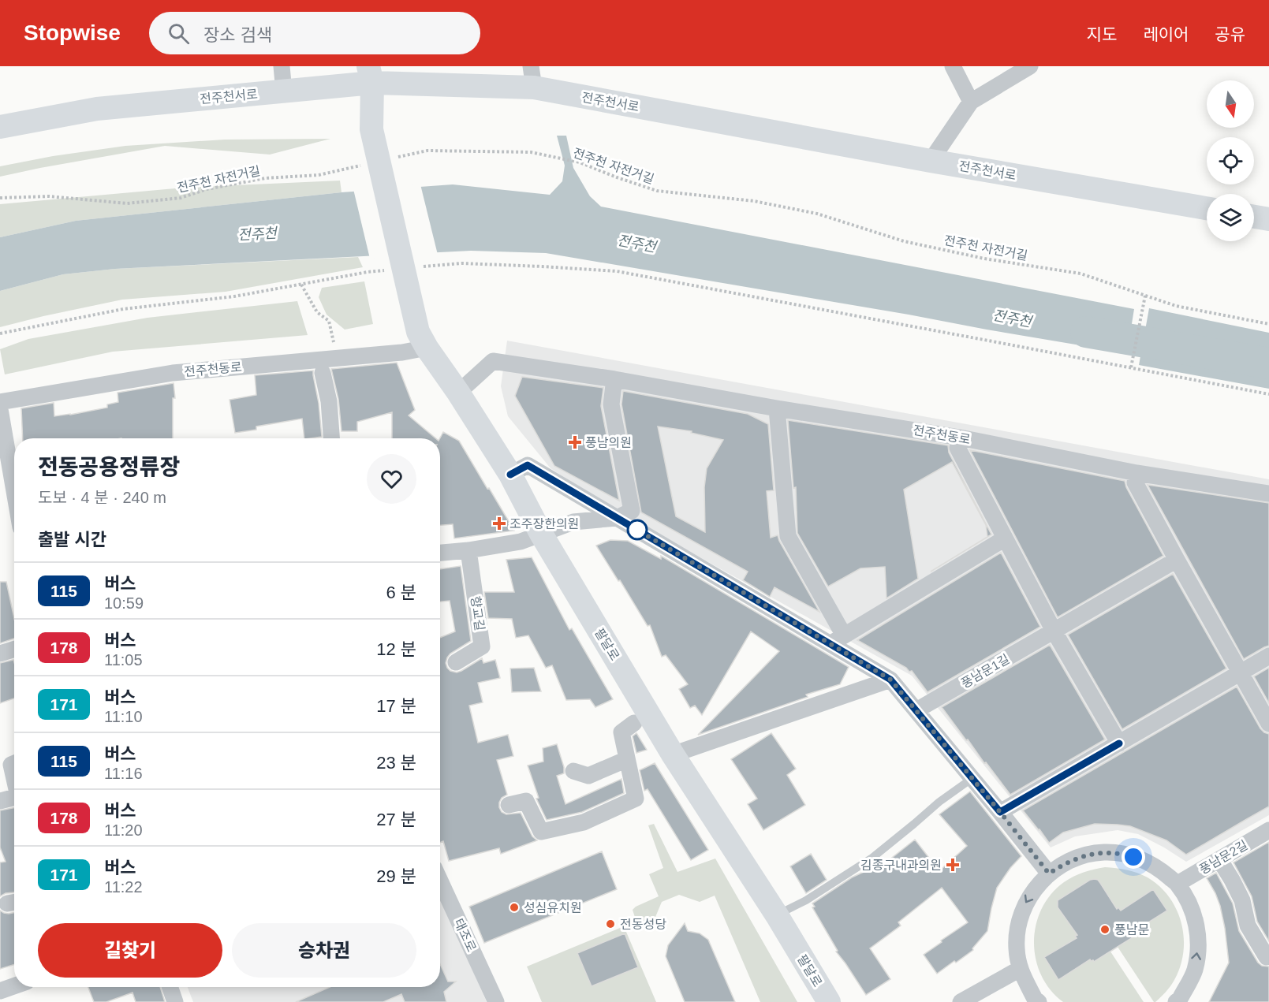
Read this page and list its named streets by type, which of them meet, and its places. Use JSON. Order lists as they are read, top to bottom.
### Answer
{
  "streets": {
    "street": [
      "전주천서로",
      "전주천동로",
      "향교길",
      "팔달로",
      "풍남문1길",
      "풍남문2길",
      "태조로"
    ],
    "path": ["전주천 자전거길"]
  },
  "crossings": [
    ["전주천동로", "팔달로"]
  ],
  "water": ["전주천"],
  "places": {
    "health": ["풍남의원", "조주장한의원", "김종구내과의원"],
    "other": ["성심유치원", "전동성당", "풍남문"]
  },
  "lines": ["bus line 115"],
  "north": "bottom",
  "page": {
    "header": "Stopwise",
    "search": "장소 검색",
    "nav": ["지도", "레이어", "공유"],
    "heading": [
      ["전동공용정류장", "도보 · 4 분 · 240 m"],
      "출발 시간"
    ],
    "list": [
      {
        "mark": "115",
        "name": "버스",
        "note": "10:59",
        "value": "6 분"
      },
      {
        "mark": "178",
        "name": "버스",
        "note": "11:05",
        "value": "12 분"
      },
      {
        "mark": "171",
        "name": "버스",
        "note": "11:10",
        "value": "17 분"
      },
      {
        "mark": "115",
        "name": "버스",
        "note": "11:16",
        "value": "23 분"
      },
      {
        "mark": "178",
        "name": "버스",
        "note": "11:20",
        "value": "27 분"
      },
      {
        "mark": "171",
        "name": "버스",
        "note": "11:22",
        "value": "29 분"
      }
    ],
    "buttons": ["길찾기", "승차권"]
  }
}
